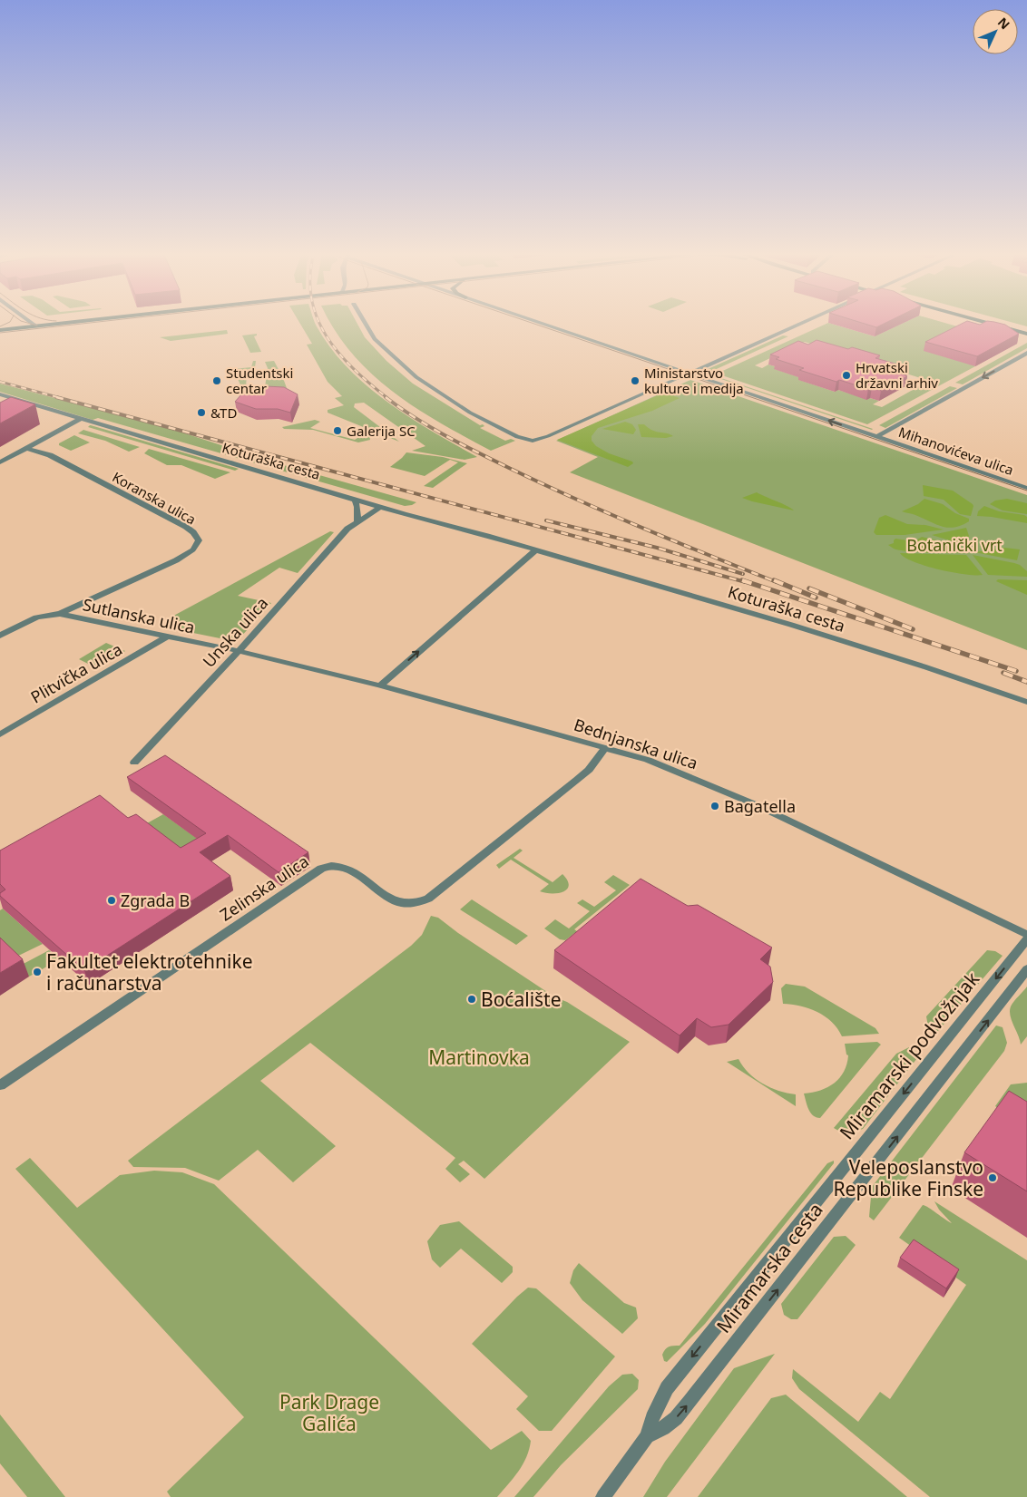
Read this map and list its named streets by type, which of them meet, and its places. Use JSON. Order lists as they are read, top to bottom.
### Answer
{
  "streets": {
    "street": [
      "Mihanovićeva ulica",
      "Koturaška cesta",
      "Koranska ulica",
      "Sutlanska ulica",
      "Unska ulica",
      "Plitvička ulica",
      "Bednjanska ulica",
      "Zelinska ulica",
      "Miramarski podvožnjak",
      "Miramarska cesta"
    ]
  },
  "crossings": [
    ["Koturaška cesta", "Unska ulica"],
    ["Koranska ulica", "Sutlanska ulica"],
    ["Sutlanska ulica", "Unska ulica"],
    ["Sutlanska ulica", "Plitvička ulica"],
    ["Sutlanska ulica", "Bednjanska ulica"],
    ["Unska ulica", "Bednjanska ulica"],
    ["Bednjanska ulica", "Zelinska ulica"],
    ["Miramarski podvožnjak", "Miramarska cesta"]
  ],
  "one_way": ["Mihanovićeva ulica", "Miramarski podvožnjak", "Miramarska cesta"],
  "parks": ["Botanički vrt", "Martinovka", "Park Drage Galića"],
  "places": [
    "Hrvatski državni arhiv",
    "Studentski centar",
    "Ministarstvo kulture i medija",
    "&TD",
    "Galerija SC",
    "Bagatella",
    "Zgrada B",
    "Fakultet elektrotehnike i računarstva",
    "Boćalište",
    "Veleposlanstvo Republike Finske"
  ],
  "north": "top right"
}
